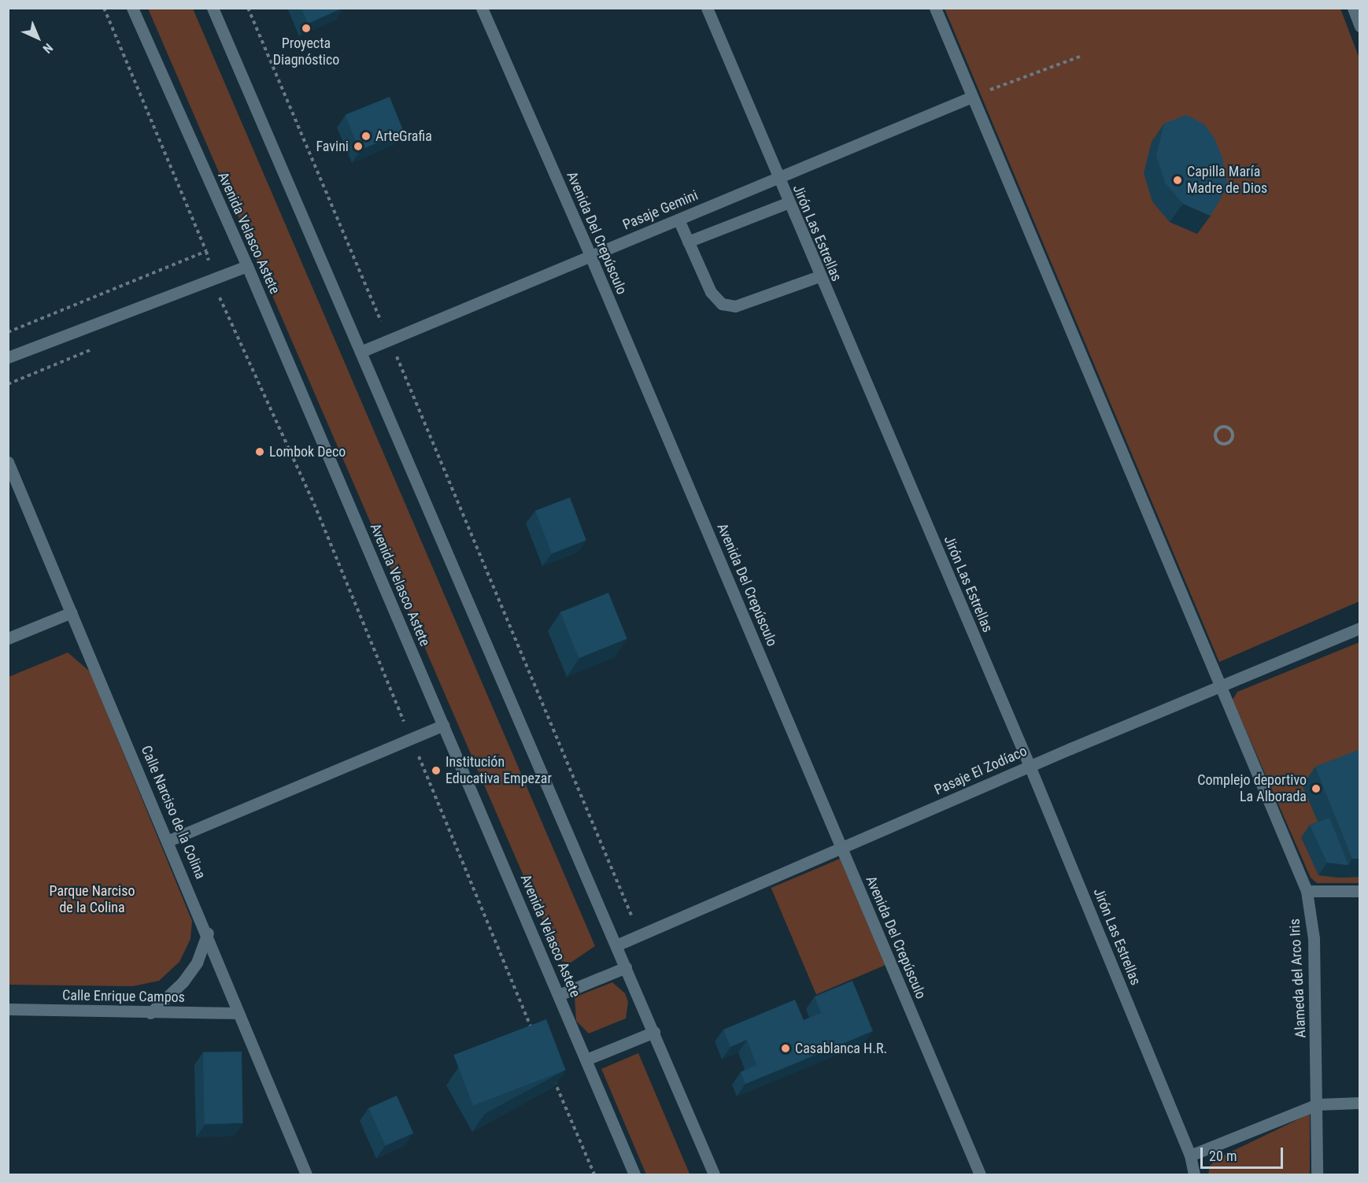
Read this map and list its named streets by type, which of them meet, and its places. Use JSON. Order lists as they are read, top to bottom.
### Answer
{
  "streets": {
    "street": [
      "Pasaje Gemini",
      "Avenida Velasco Astete",
      "Avenida Del Crepúsculo",
      "Jirón Las Estrellas",
      "Pasaje El Zodíaco",
      "Calle Narciso de la Colina",
      "Alameda del Arco Iris",
      "Calle Enrique Campos"
    ]
  },
  "crossings": [
    ["Pasaje Gemini", "Avenida Del Crepúsculo"],
    ["Pasaje Gemini", "Jirón Las Estrellas"],
    ["Pasaje Gemini", "Alameda del Arco Iris"],
    ["Avenida Del Crepúsculo", "Pasaje El Zodíaco"],
    ["Jirón Las Estrellas", "Pasaje El Zodíaco"],
    ["Pasaje El Zodíaco", "Alameda del Arco Iris"],
    ["Calle Narciso de la Colina", "Calle Enrique Campos"]
  ],
  "parks": ["Parque Narciso de la Colina"],
  "places": [
    "Proyecta Diagnóstico",
    "ArteGrafia",
    "Favini",
    "Capilla María Madre de Dios",
    "Lombok Deco",
    "Institución Educativa Empezar",
    "Complejo deportivo La Alborada",
    "Casablanca H.R."
  ],
  "scale_bar": "20 m",
  "north": "bottom right"
}
